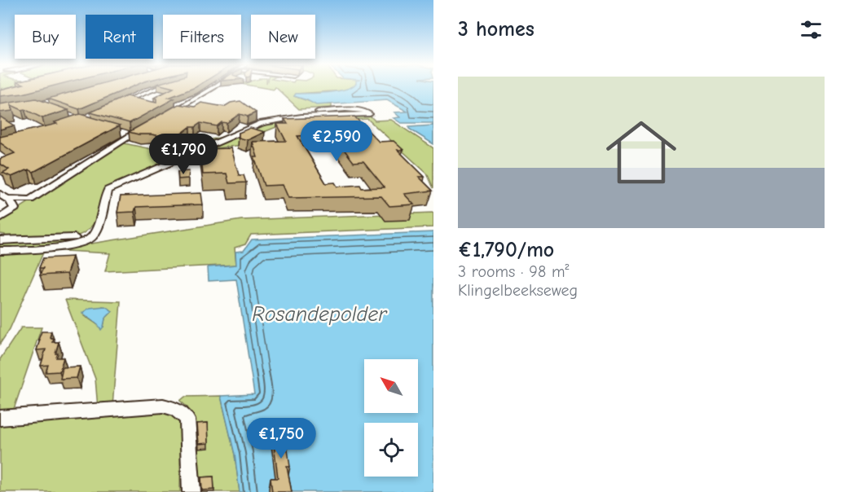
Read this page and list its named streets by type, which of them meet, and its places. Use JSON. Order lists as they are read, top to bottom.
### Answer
{
  "water": ["Rosandepolder"],
  "north": "top left",
  "page": {
    "heading": "3 homes",
    "chip": [
      "Buy",
      "Rent",
      "Filters",
      "New"
    ],
    "list": [
      {
        "name": "€1,790/mo",
        "note": "3 rooms · 98 m² · Klingelbeekseweg"
      }
    ],
    "price": ["€2,590", "€1,790", "€1,750"]
  }
}
